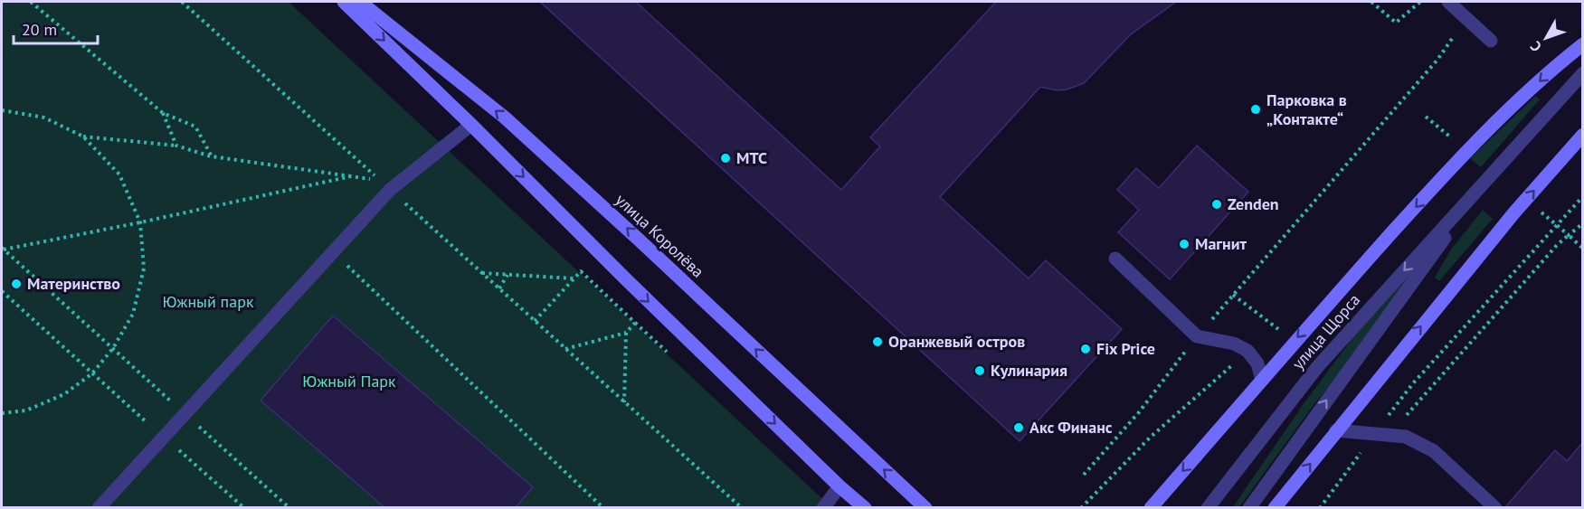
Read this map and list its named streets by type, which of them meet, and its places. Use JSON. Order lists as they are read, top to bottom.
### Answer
{
  "streets": {
    "street": ["улица Королёва", "улица Щорса"]
  },
  "parks": ["Южный парк", "Южный Парк"],
  "places": [
    "Парковка в „Контакте“",
    "МТС",
    "Zenden",
    "Магнит",
    "Материнство",
    "Оранжевый остров",
    "Fix Price",
    "Кулинария",
    "Акс Финанс"
  ],
  "scale_bar": "20 m",
  "north": "bottom left"
}
